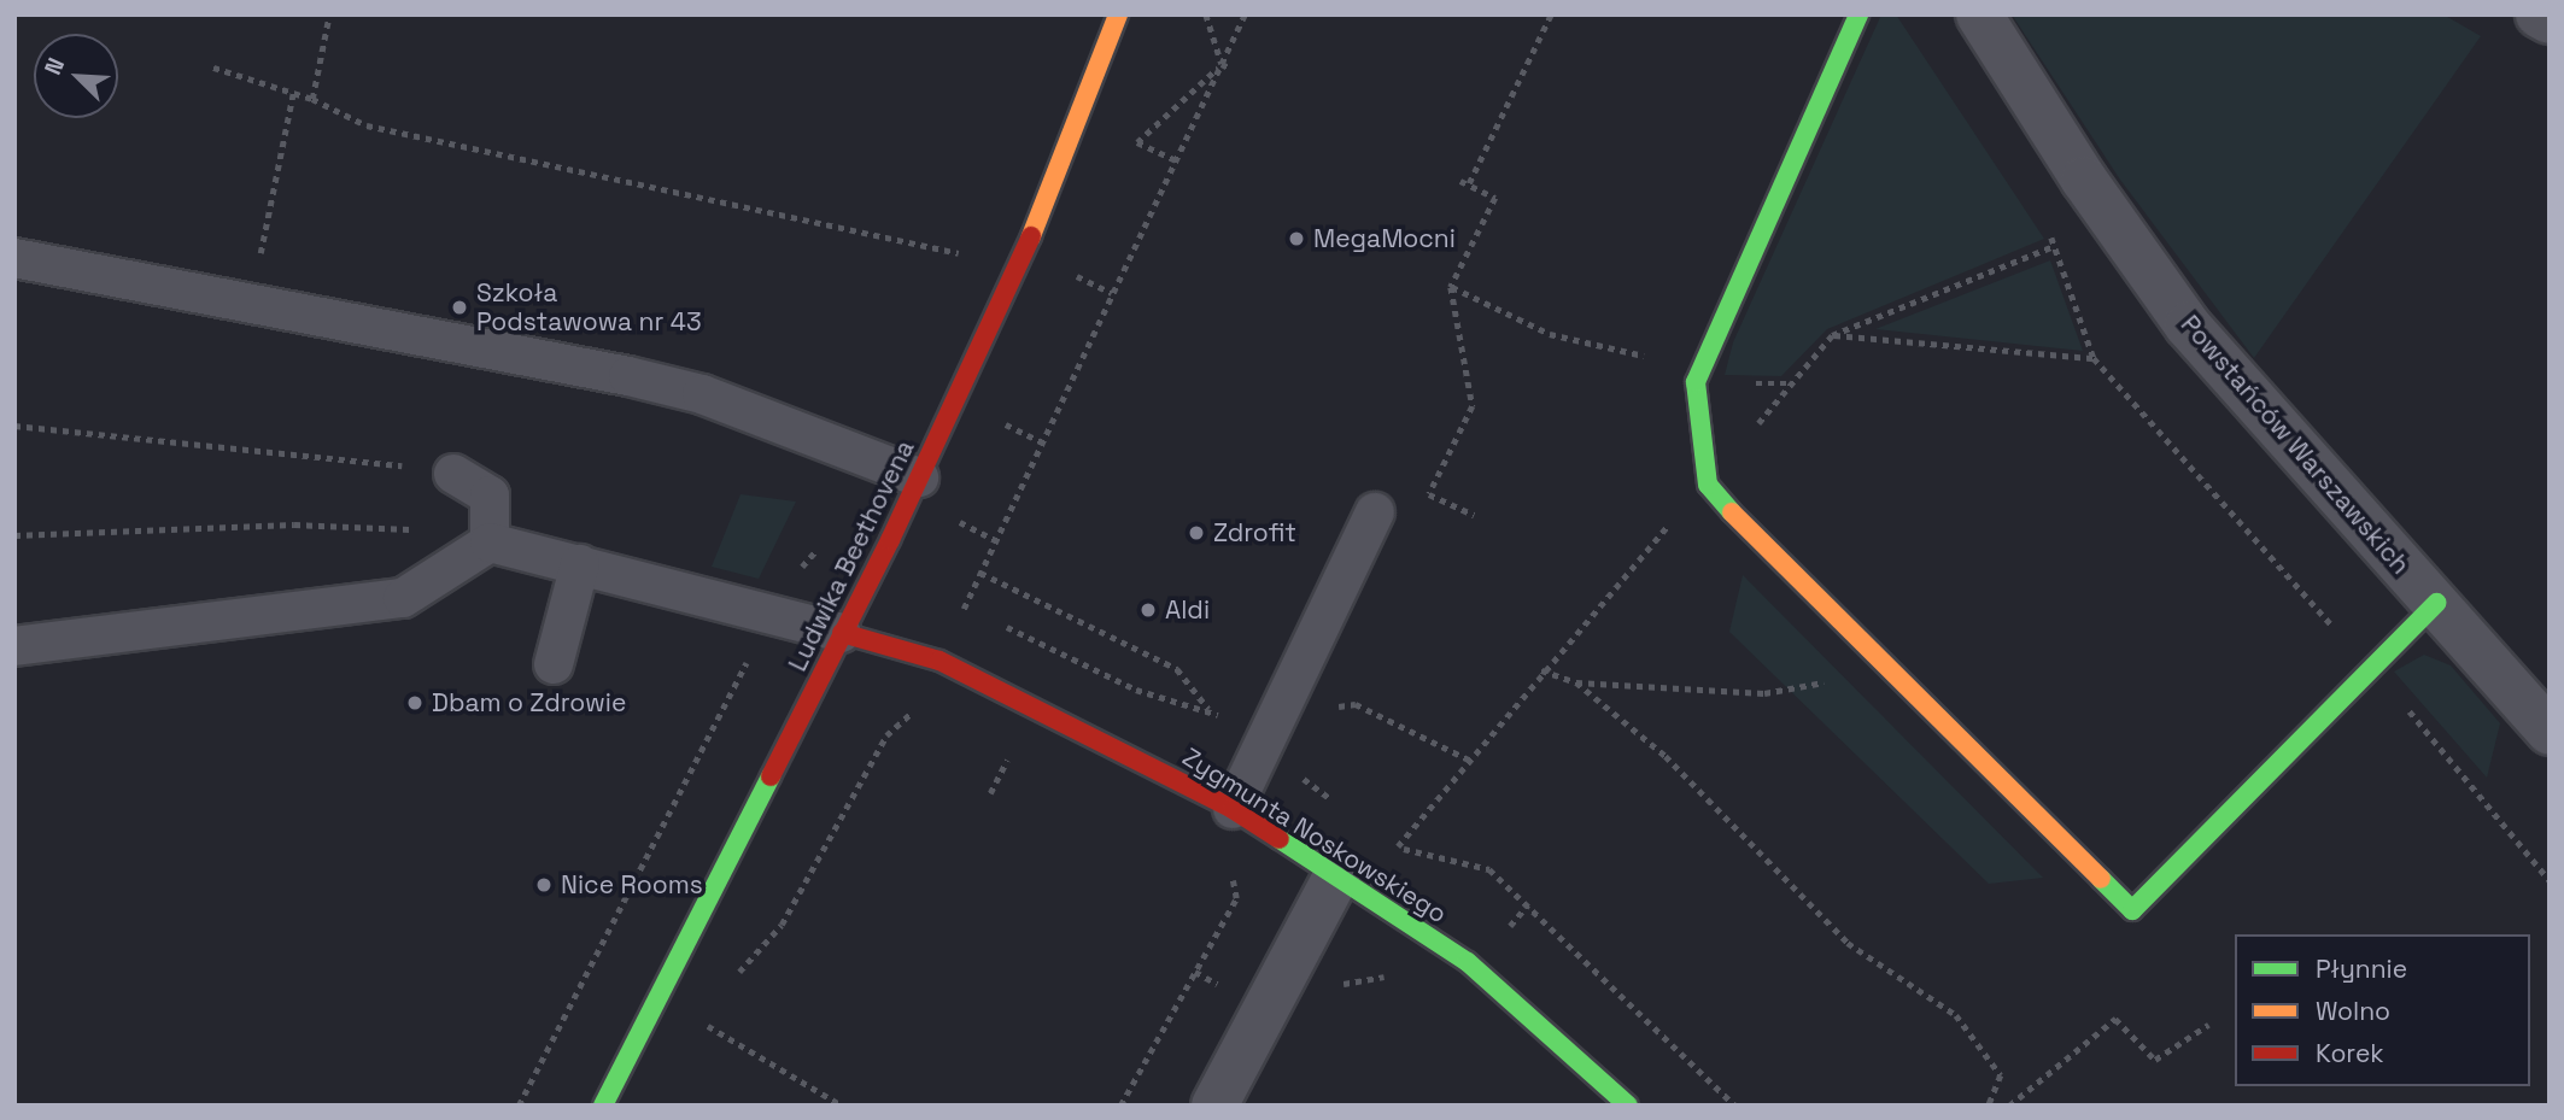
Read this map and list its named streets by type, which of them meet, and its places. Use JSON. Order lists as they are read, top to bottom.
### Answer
{
  "streets": {
    "street": ["Powstańców Warszawskich", "Ludwika Beethovena", "Zygmunta Noskowskiego"]
  },
  "crossings": [
    ["Ludwika Beethovena", "Zygmunta Noskowskiego"]
  ],
  "places": [
    "MegaMocni",
    "Szkoła Podstawowa nr 43",
    "Zdrofit",
    "Aldi",
    "Dbam o Zdrowie",
    "Nice Rooms"
  ],
  "legend": ["Płynnie", "Wolno", "Korek"],
  "north": "top left"
}
